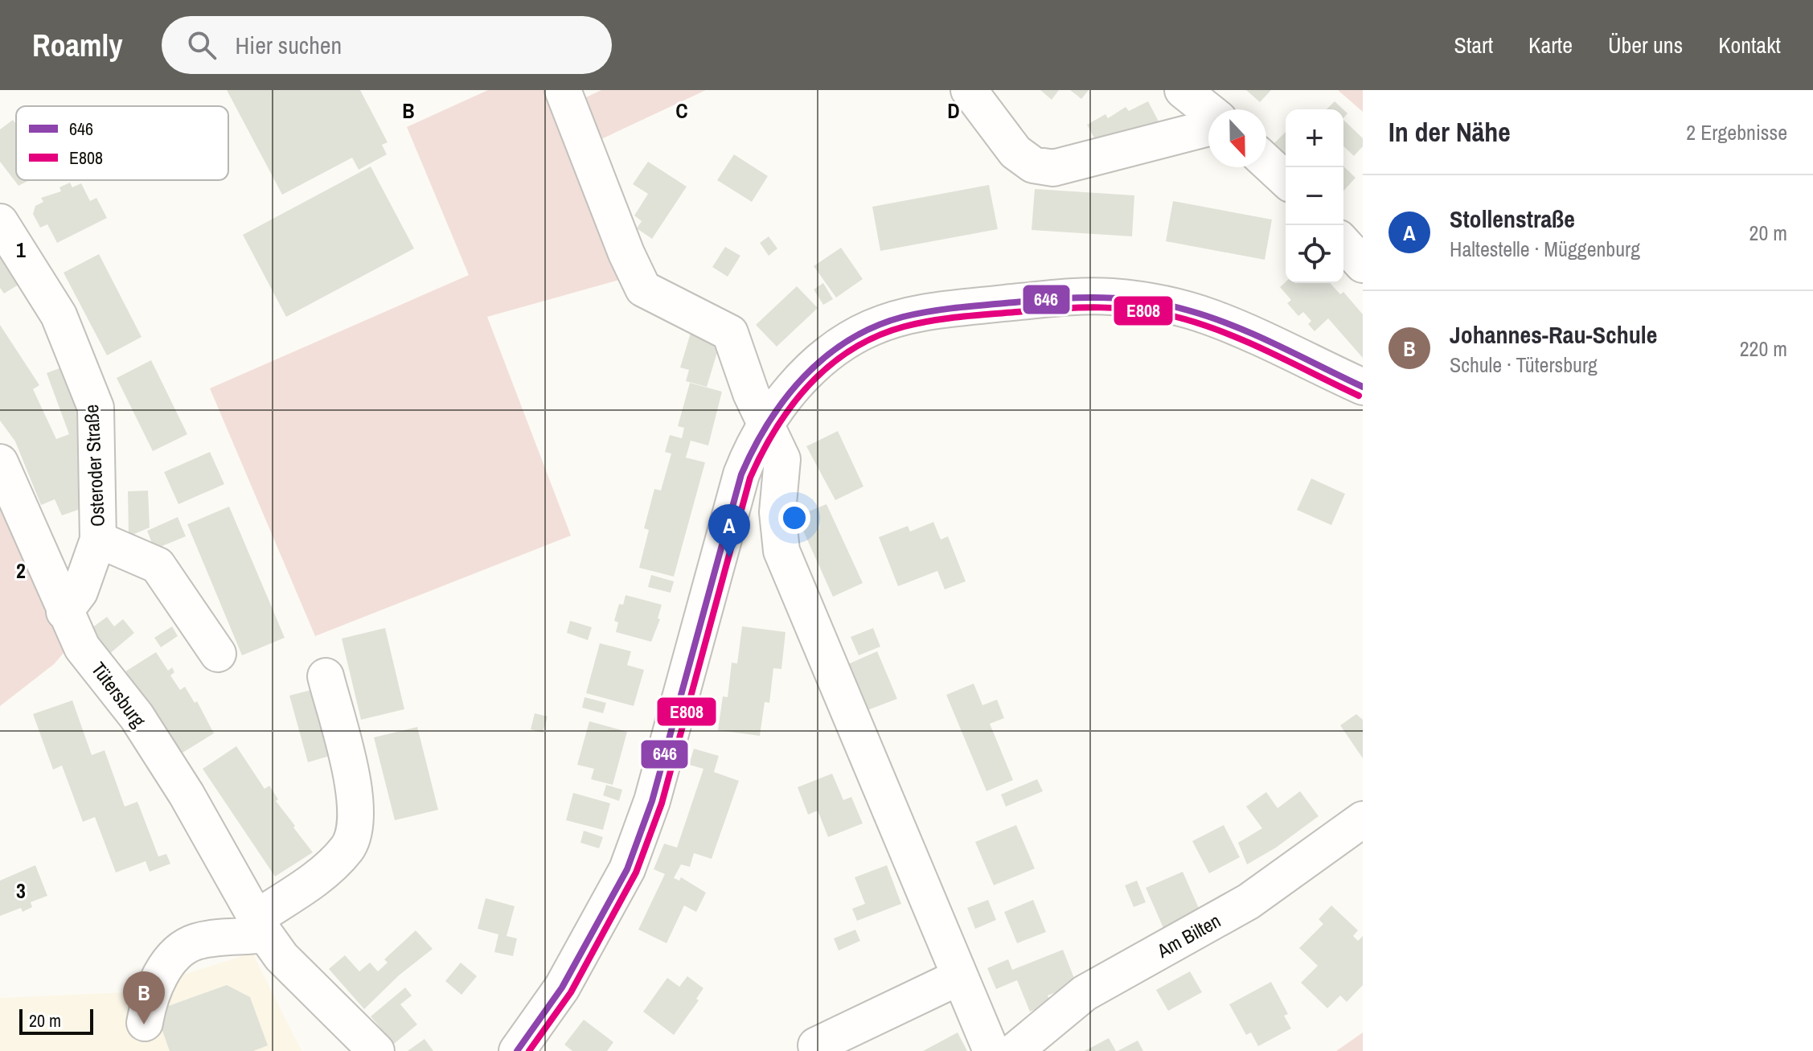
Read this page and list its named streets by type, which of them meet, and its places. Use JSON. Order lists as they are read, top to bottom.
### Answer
{
  "streets": {
    "street": ["Osteroder Straße", "Tütersburg", "Am Bilten"]
  },
  "crossings": [
    ["Osteroder Straße", "Tütersburg"]
  ],
  "lines": ["transit line 646", "transit line E808"],
  "legend": ["646", "E808"],
  "scale_bar": "20 m",
  "north": "bottom",
  "page": {
    "header": "Roamly",
    "search": "Hier suchen",
    "nav": [
      "Start",
      "Karte",
      "Über uns",
      "Kontakt"
    ],
    "heading": ["In der Nähe", "2 Ergebnisse"],
    "map_buttons": ["+", "−"],
    "list": [
      {
        "mark": "A",
        "name": "Stollenstraße",
        "note": "Haltestelle · Müggenburg",
        "value": "20 m"
      },
      {
        "mark": "B",
        "name": "Johannes-Rau-Schule",
        "note": "Schule · Tütersburg",
        "value": "220 m"
      }
    ],
    "pins": ["A", "B"],
    "scale": "20 m"
  },
  "grid": {
    "columns": ["B", "C", "D"],
    "rows": ["1", "2", "3"]
  }
}
